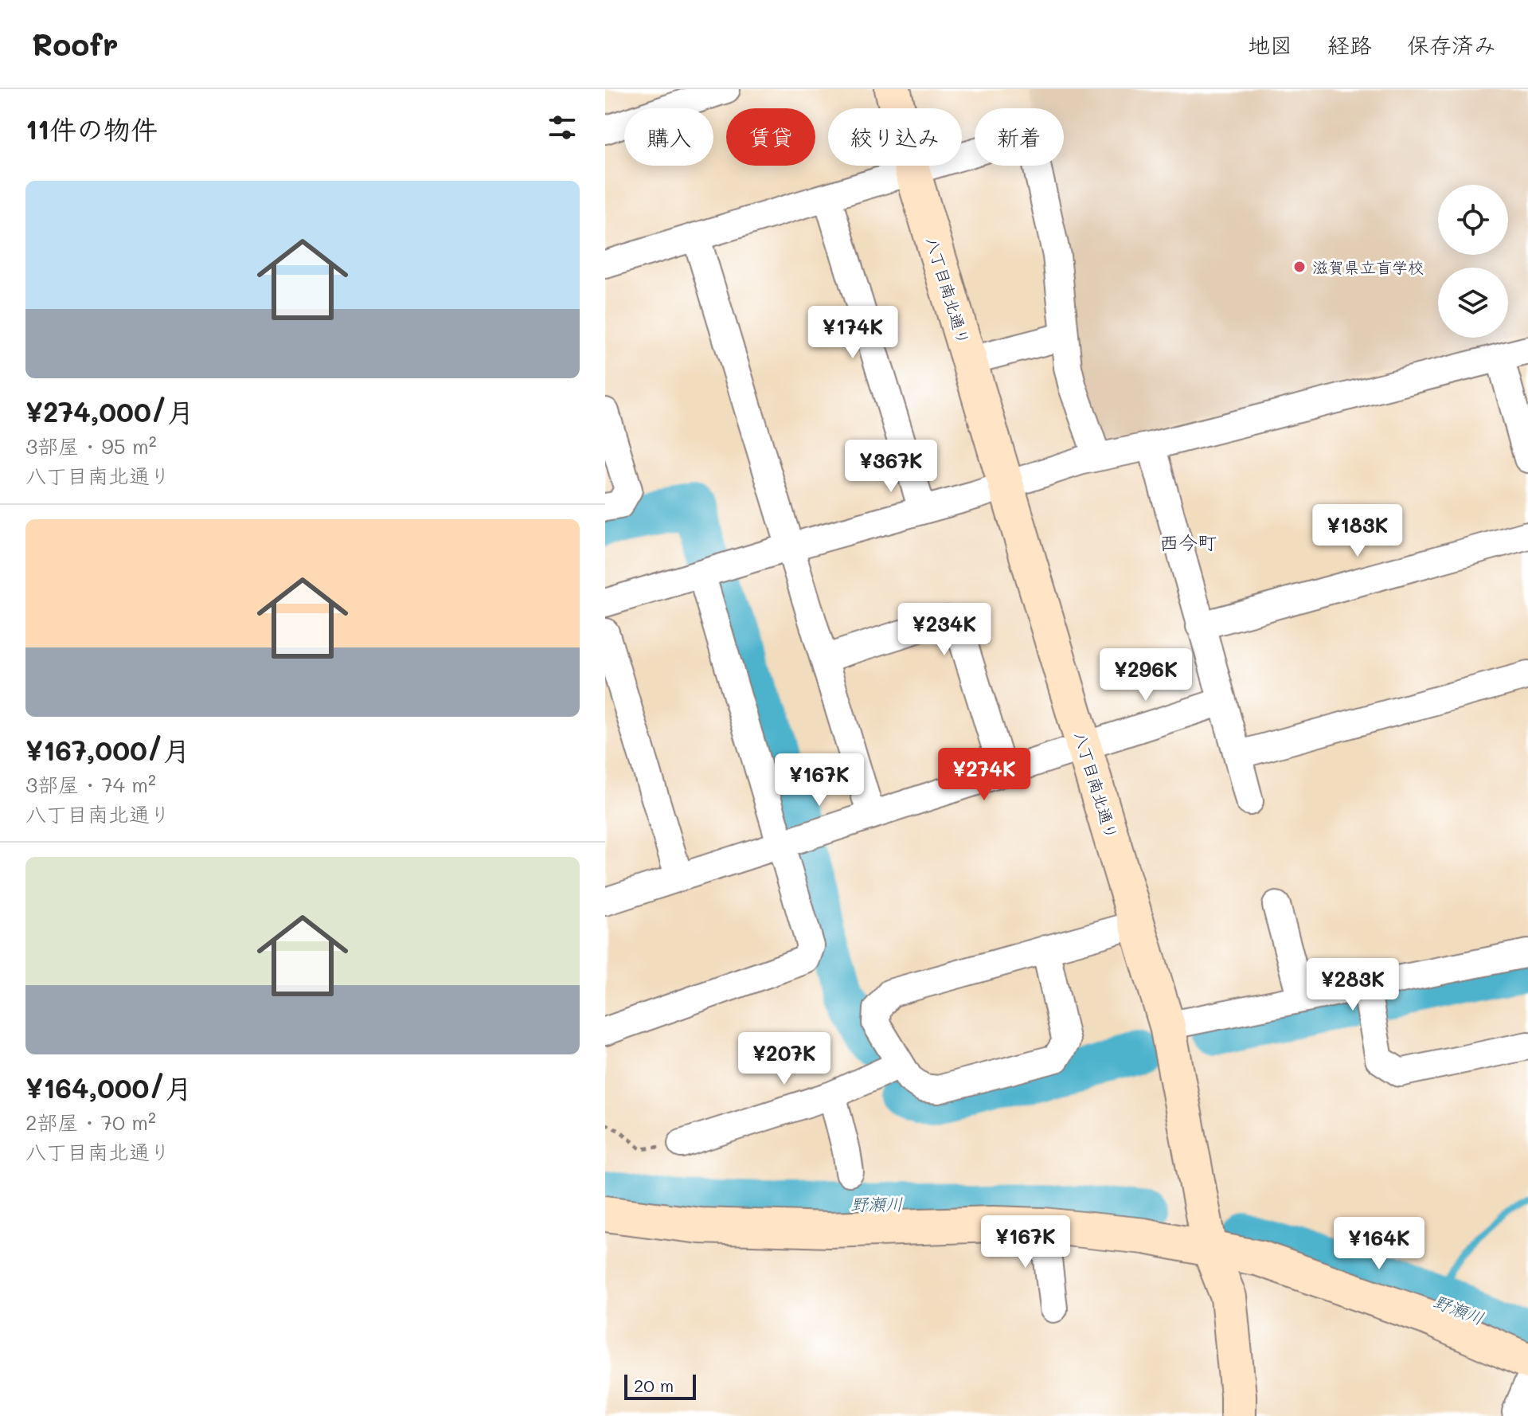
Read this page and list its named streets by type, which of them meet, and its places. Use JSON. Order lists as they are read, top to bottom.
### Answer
{
  "streets": {
    "street": ["八丁目南北通り"]
  },
  "districts": ["西今町"],
  "water": ["野瀬川"],
  "places": ["滋賀県立盲学校"],
  "scale_bar": "20 m",
  "page": {
    "header": "Roofr",
    "nav": ["地図", "経路", "保存済み"],
    "heading": "11件の物件",
    "chip": [
      "購入",
      "賃貸",
      "絞り込み",
      "新着"
    ],
    "list": [
      {
        "name": "¥274,000/月",
        "note": "3部屋 · 95 m² · 八丁目南北通り"
      },
      {
        "name": "¥167,000/月",
        "note": "3部屋 · 74 m² · 八丁目南北通り"
      },
      {
        "name": "¥164,000/月",
        "note": "2部屋 · 70 m² · 八丁目南北通り"
      }
    ],
    "price": [
      "¥174K",
      "¥367K",
      "¥183K",
      "¥234K",
      "¥296K",
      "¥274K",
      "¥167K",
      "¥283K",
      "¥207K",
      "¥167K",
      "¥164K"
    ],
    "scale": "20 m"
  }
}
